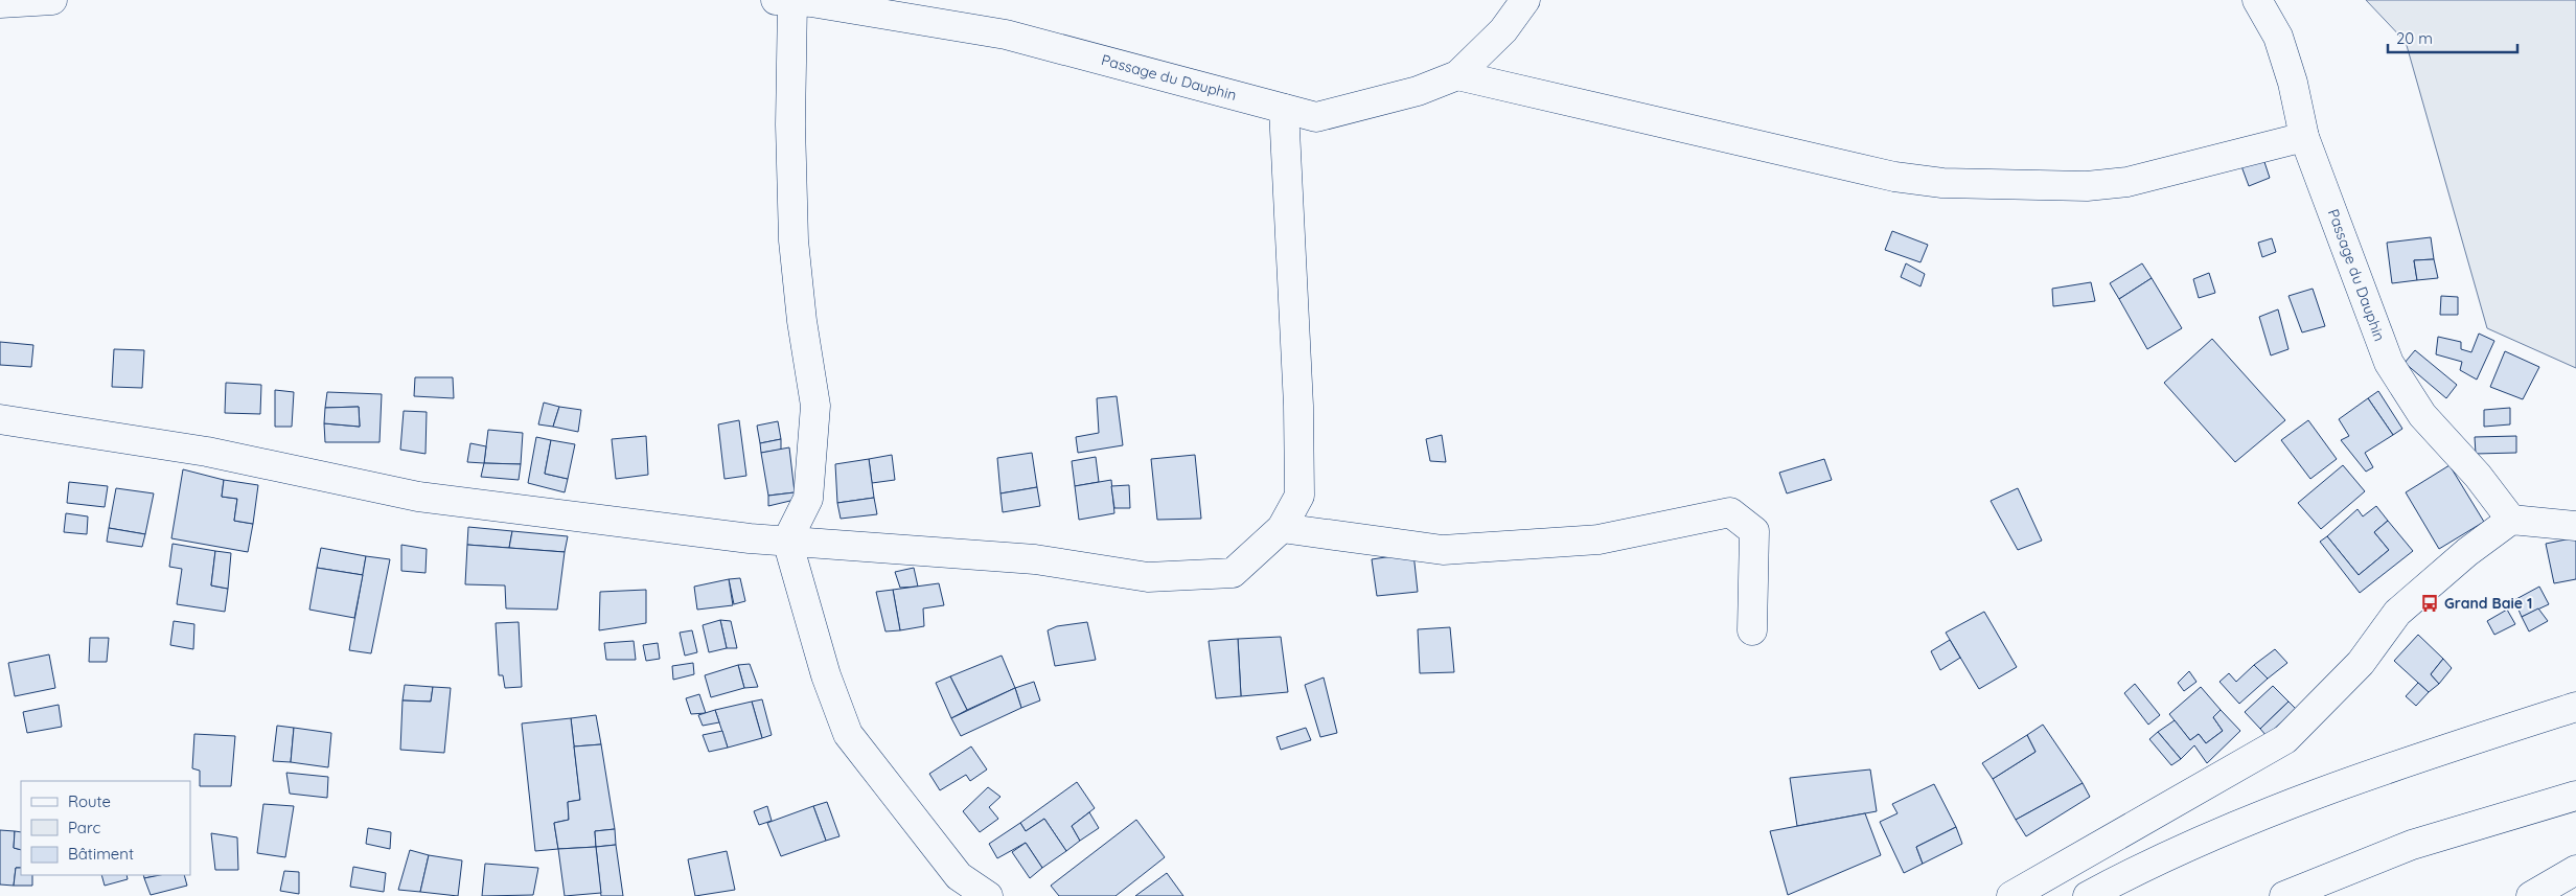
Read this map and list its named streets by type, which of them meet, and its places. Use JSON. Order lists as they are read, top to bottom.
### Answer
{
  "streets": {
    "main road": ["Passage du Dauphin"]
  },
  "places": {
    "bus stop": ["Grand Baie 1"]
  },
  "legend": ["Route", "Parc", "Bâtiment"],
  "scale_bar": "20 m"
}
